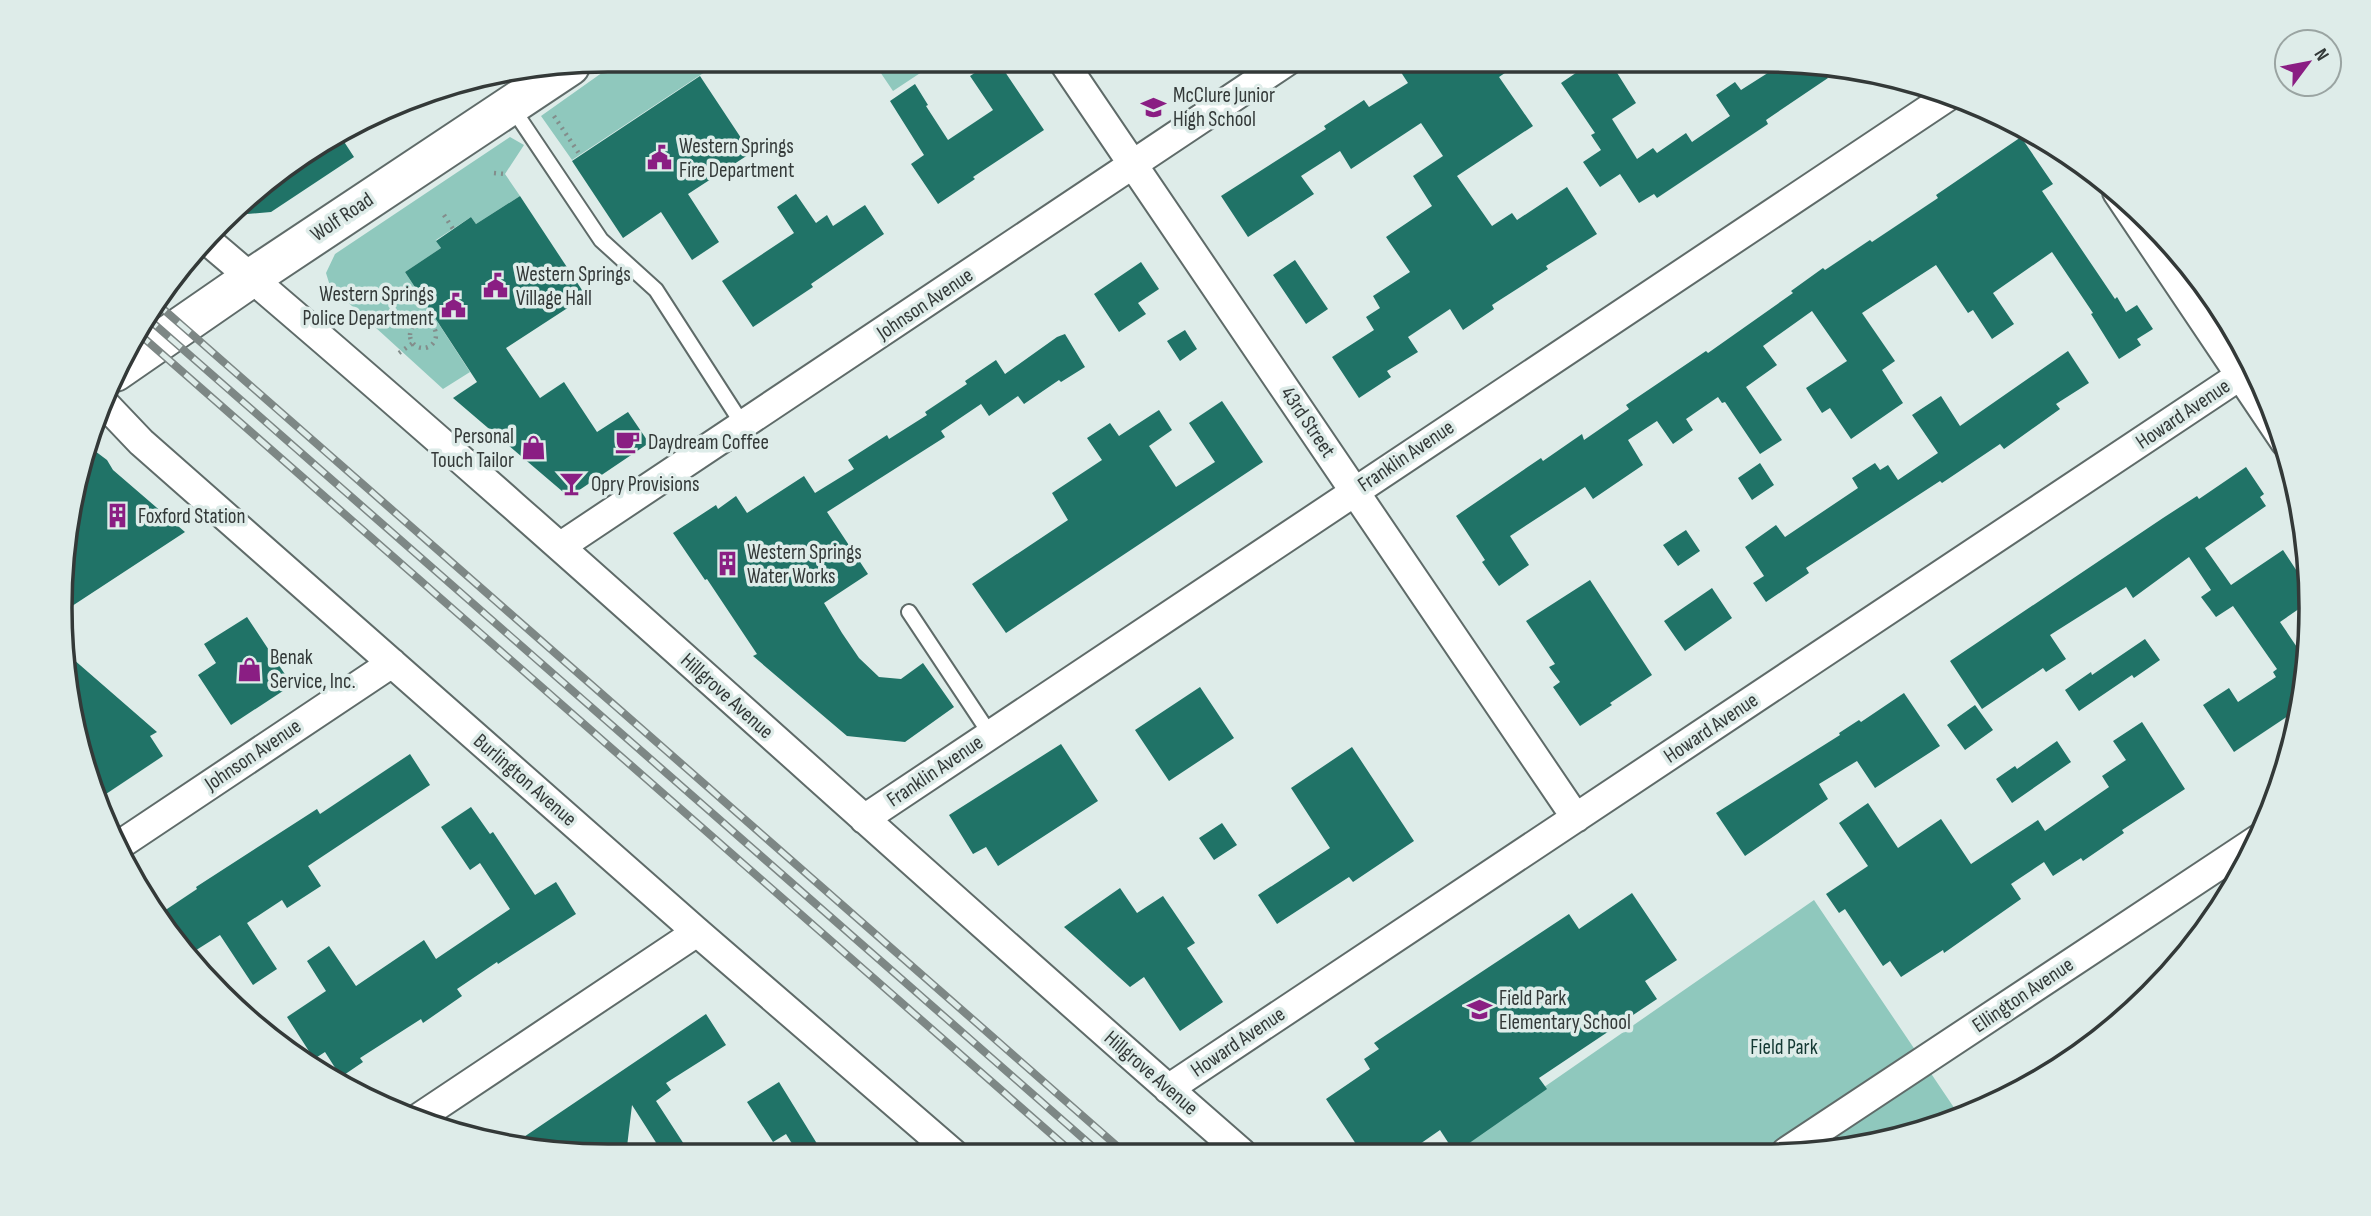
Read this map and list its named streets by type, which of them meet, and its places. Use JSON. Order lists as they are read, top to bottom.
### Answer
{
  "streets": {
    "main road": ["Wolf Road"],
    "street": [
      "Johnson Avenue",
      "Howard Avenue",
      "43rd Street",
      "Franklin Avenue",
      "Hillgrove Avenue",
      "Burlington Avenue",
      "Ellington Avenue"
    ]
  },
  "crossings": [
    ["Wolf Road", "Hillgrove Avenue"],
    ["Johnson Avenue", "43rd Street"],
    ["Johnson Avenue", "Hillgrove Avenue"],
    ["Johnson Avenue", "Burlington Avenue"],
    ["Howard Avenue", "43rd Street"],
    ["Howard Avenue", "Hillgrove Avenue"],
    ["43rd Street", "Franklin Avenue"],
    ["Franklin Avenue", "Hillgrove Avenue"]
  ],
  "parks": ["Field Park"],
  "places": {
    "school or university": ["McClure Junior High School", "Field Park Elementary School"],
    "public building": ["Western Springs Fire Department", "Western Springs Village Hall", "Western Springs Police Department"],
    "cafe": ["Daydream Coffee"],
    "shop": ["Personal Touch Tailor", "Benak Service, Inc."],
    "bar": ["Opry Provisions"],
    "building": ["Foxford Station", "Western Springs Water Works"]
  },
  "north": "top right"
}
